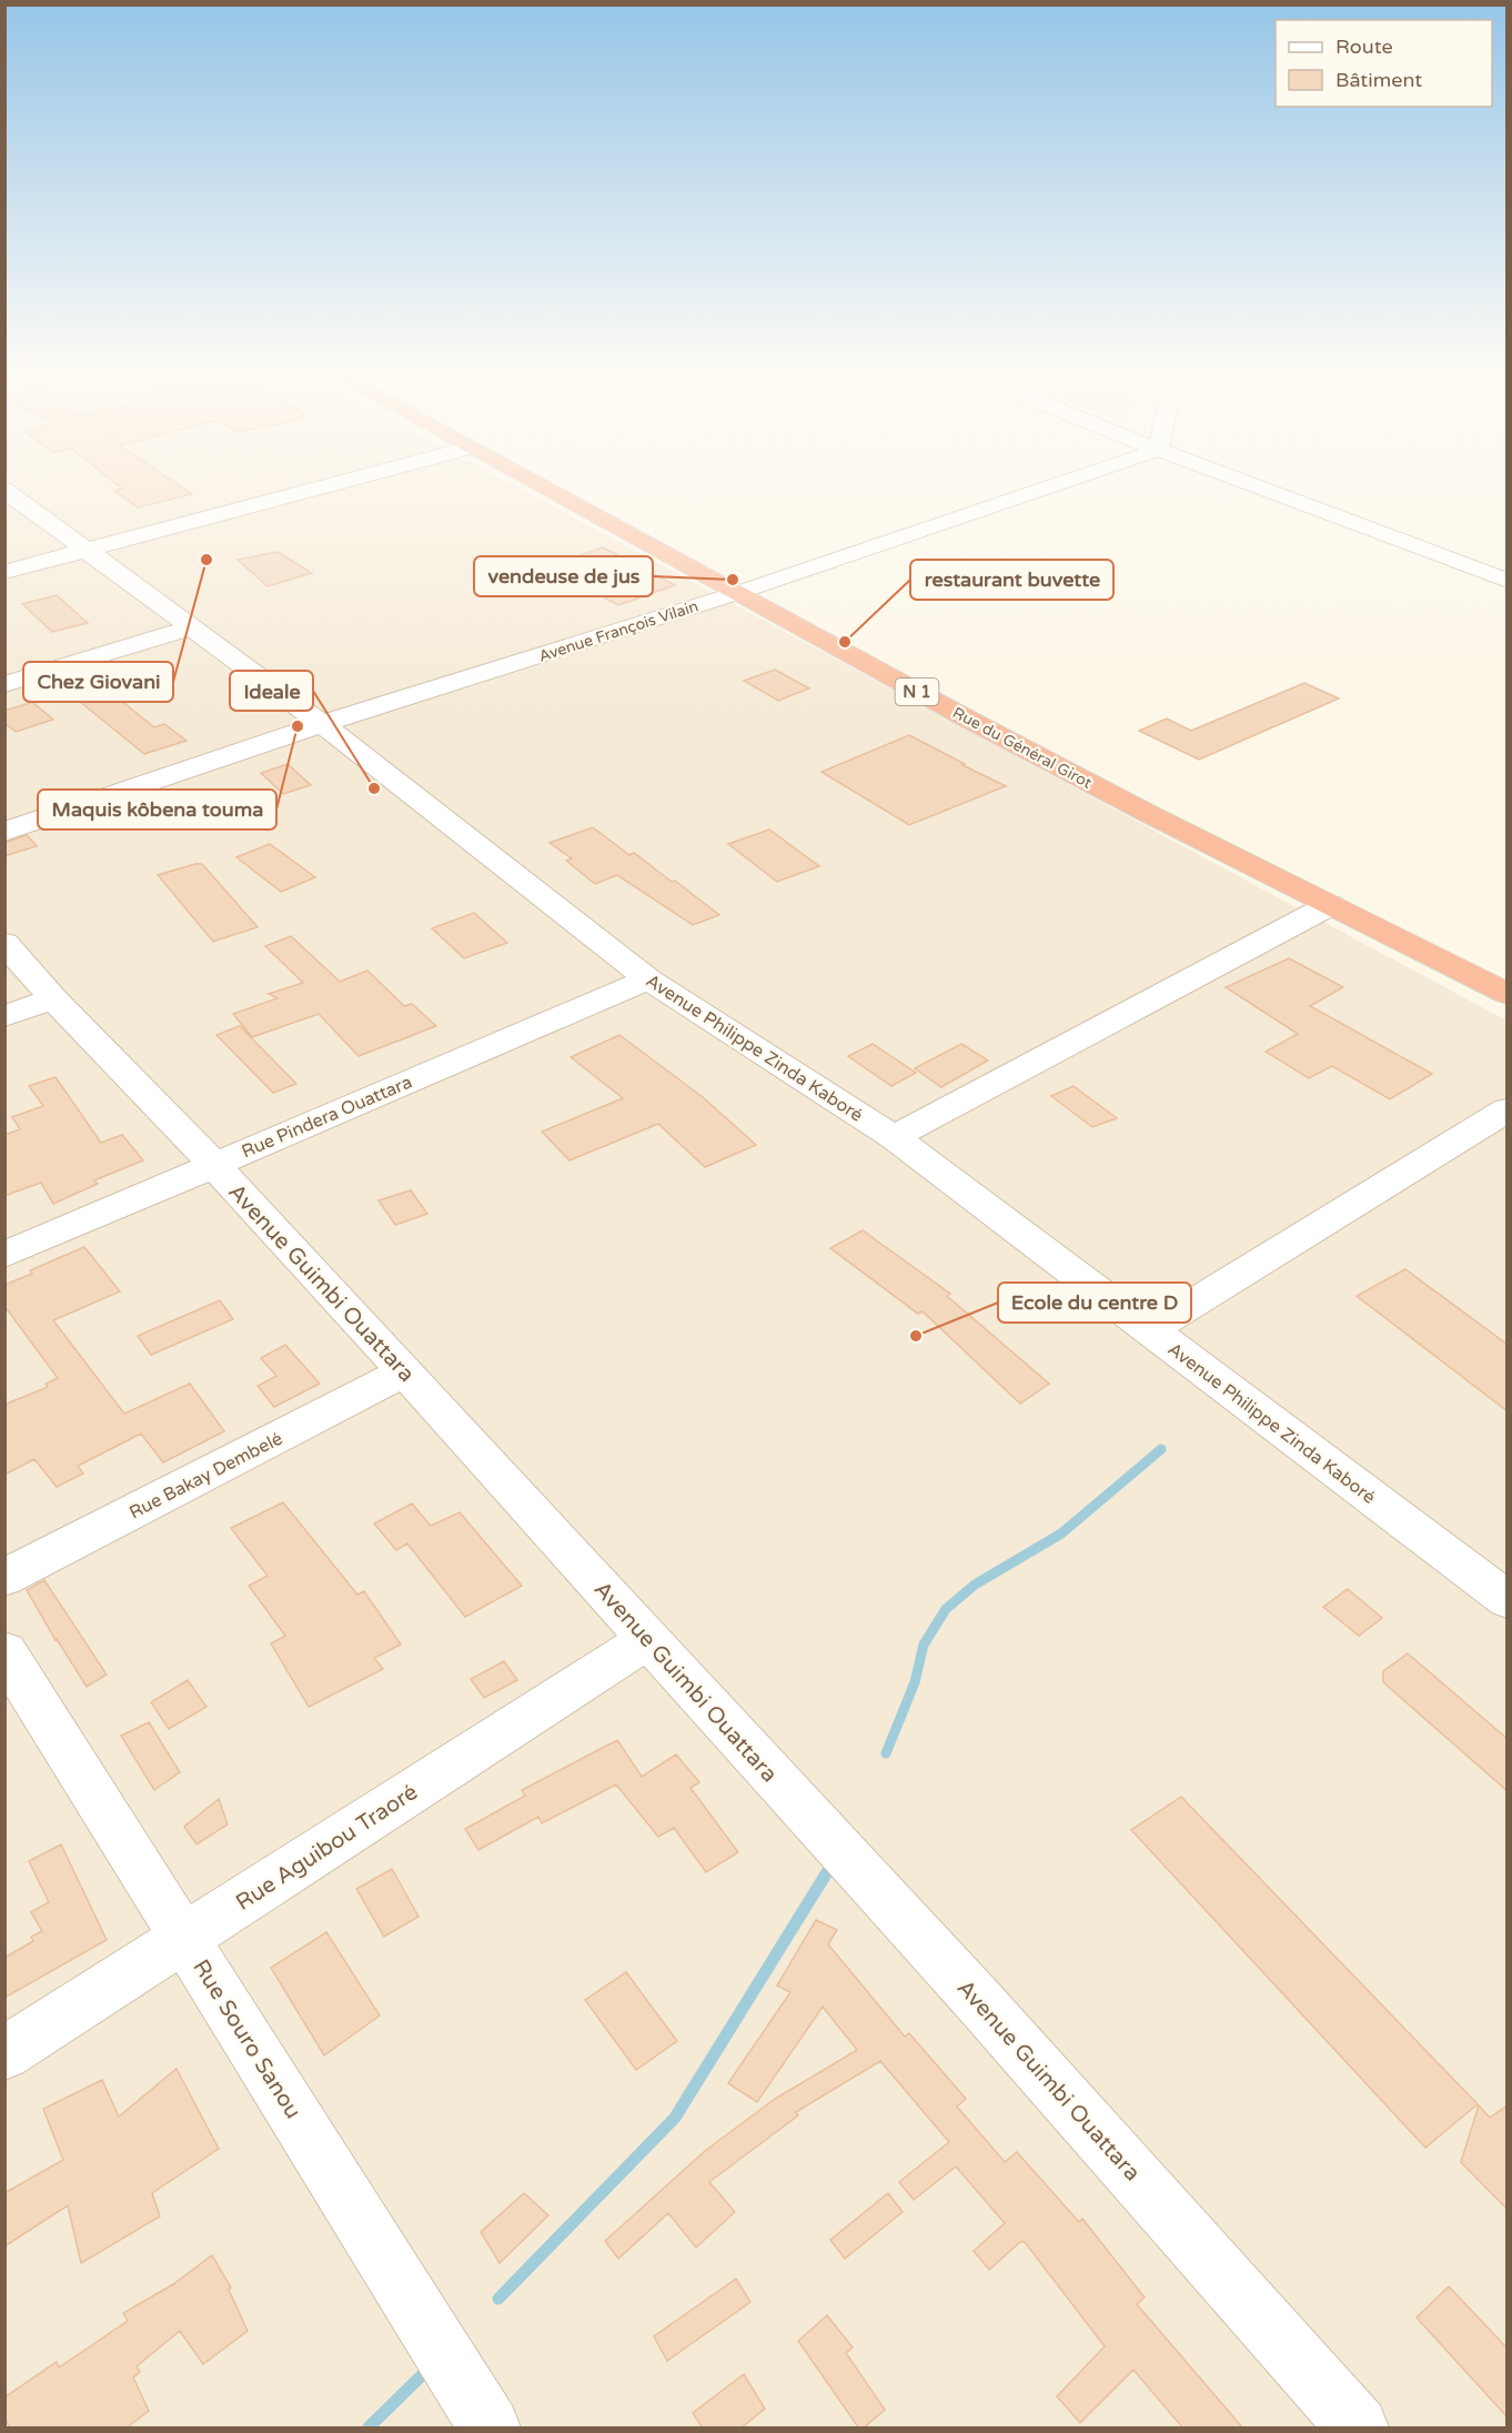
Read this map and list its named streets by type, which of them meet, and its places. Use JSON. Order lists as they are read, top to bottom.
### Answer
{
  "streets": {
    "highway": ["N 1", "Rue du Général Girot"],
    "street": [
      "Avenue François Vilain",
      "Avenue Philippe Zinda Kaboré",
      "Rue Pindera Ouattara",
      "Avenue Guimbi Ouattara",
      "Rue Bakay Dembelé",
      "Rue Aguibou Traoré",
      "Rue Souro Sanou"
    ]
  },
  "crossings": [
    ["Avenue François Vilain", "Rue du Général Girot"],
    ["Avenue François Vilain", "Avenue Philippe Zinda Kaboré"],
    ["Avenue Philippe Zinda Kaboré", "Rue Pindera Ouattara"],
    ["Rue Pindera Ouattara", "Avenue Guimbi Ouattara"],
    ["Avenue Guimbi Ouattara", "Rue Bakay Dembelé"],
    ["Avenue Guimbi Ouattara", "Rue Aguibou Traoré"],
    ["Rue Aguibou Traoré", "Rue Souro Sanou"]
  ],
  "places": [
    "Chez Giovani",
    "vendeuse de jus",
    "restaurant buvette",
    "Maquis kôbena touma",
    "Ideale",
    "Ecole du centre D"
  ],
  "legend": ["Route", "Bâtiment"]
}
